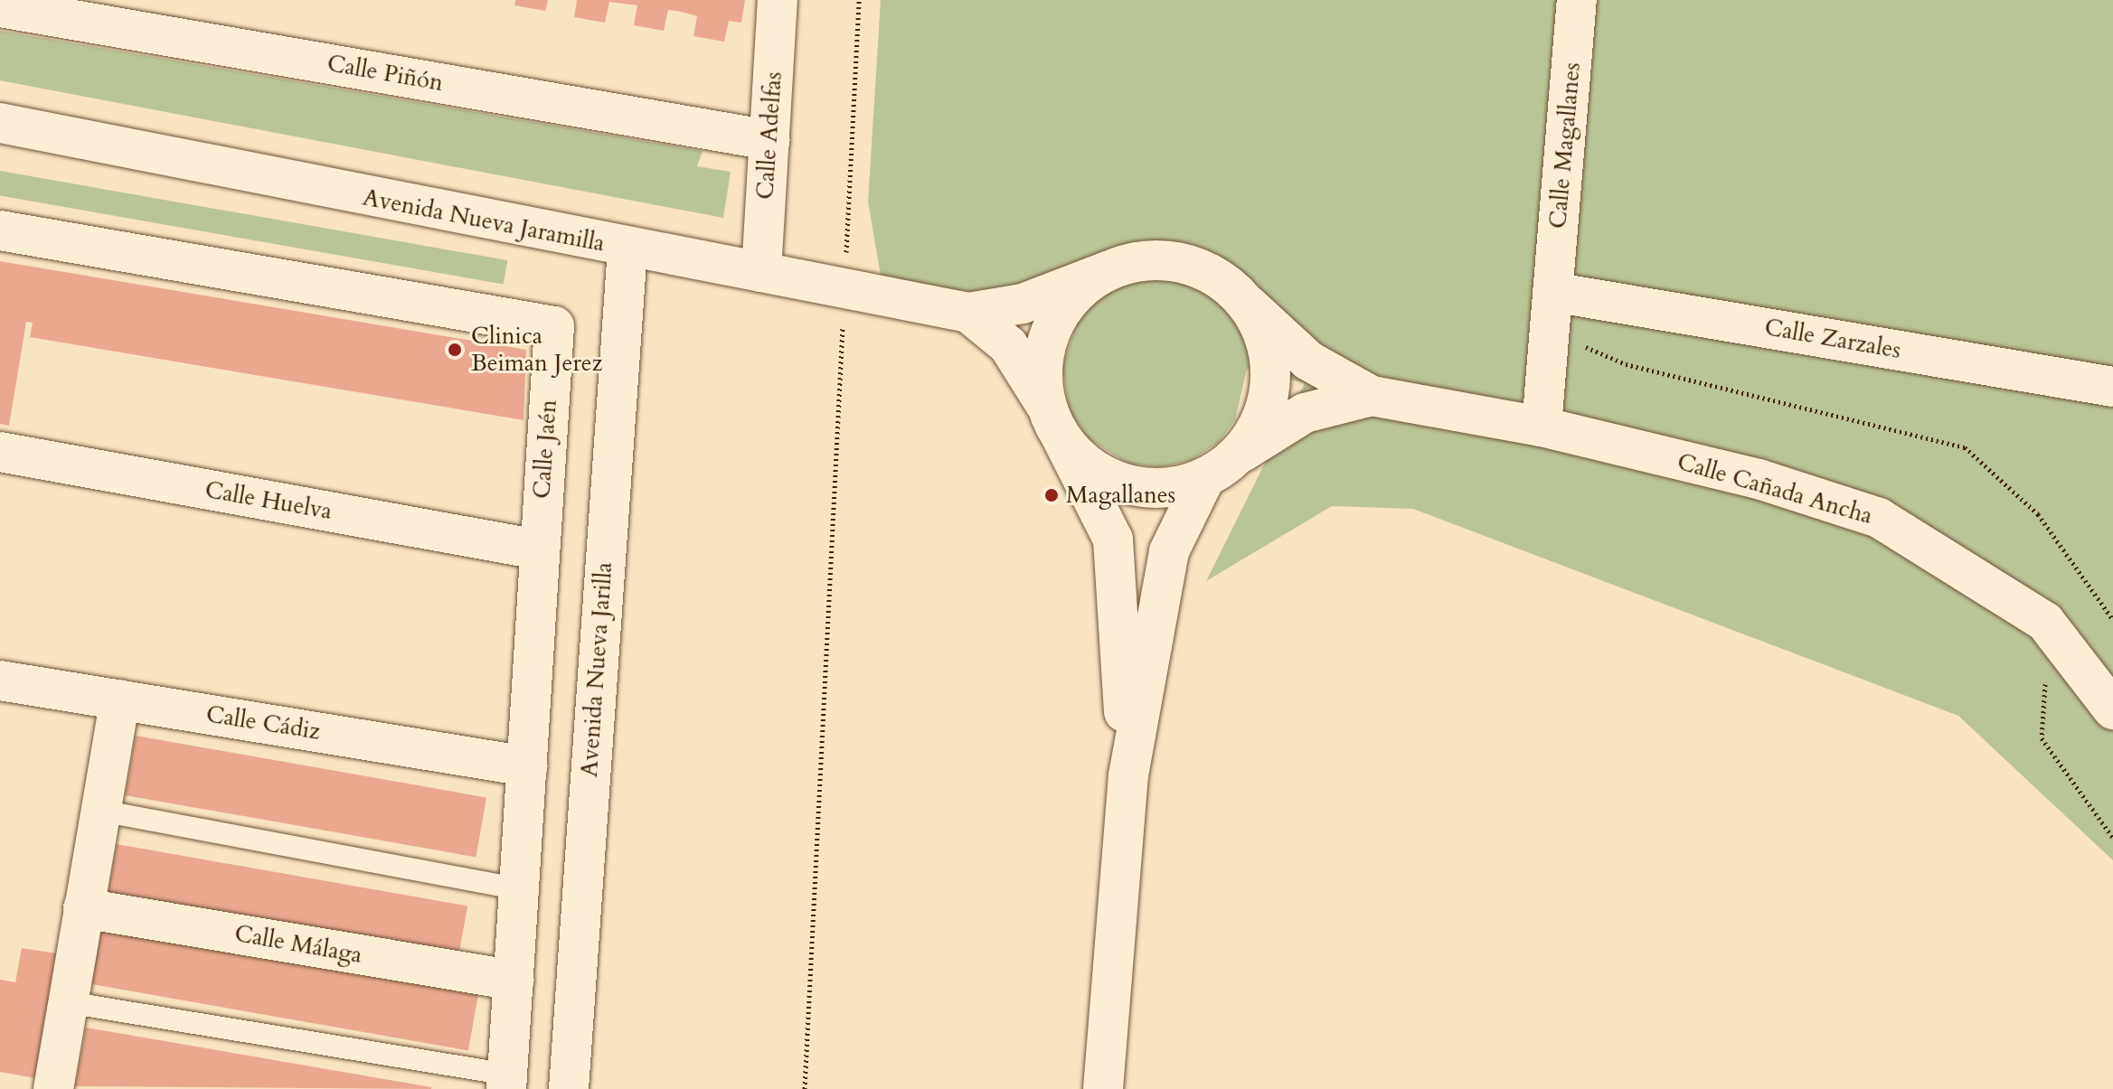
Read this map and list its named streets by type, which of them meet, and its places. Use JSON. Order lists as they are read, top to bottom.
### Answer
{
  "streets": {
    "street": [
      "Calle Piñón",
      "Calle Adelfas",
      "Calle Magallanes",
      "Avenida Nueva Jaramilla",
      "Calle Zarzales",
      "Calle Jaén",
      "Calle Cañada Ancha",
      "Calle Huelva",
      "Avenida Nueva Jarilla",
      "Calle Cádiz",
      "Calle Málaga"
    ]
  },
  "crossings": [
    ["Calle Piñón", "Calle Adelfas"],
    ["Calle Adelfas", "Avenida Nueva Jaramilla"],
    ["Calle Magallanes", "Calle Zarzales"],
    ["Calle Magallanes", "Calle Cañada Ancha"],
    ["Avenida Nueva Jaramilla", "Calle Cañada Ancha"],
    ["Avenida Nueva Jaramilla", "Avenida Nueva Jarilla"],
    ["Calle Jaén", "Calle Huelva"],
    ["Calle Jaén", "Calle Cádiz"],
    ["Calle Jaén", "Calle Málaga"]
  ],
  "places": ["Clinica Beiman Jerez", "Magallanes"]
}
